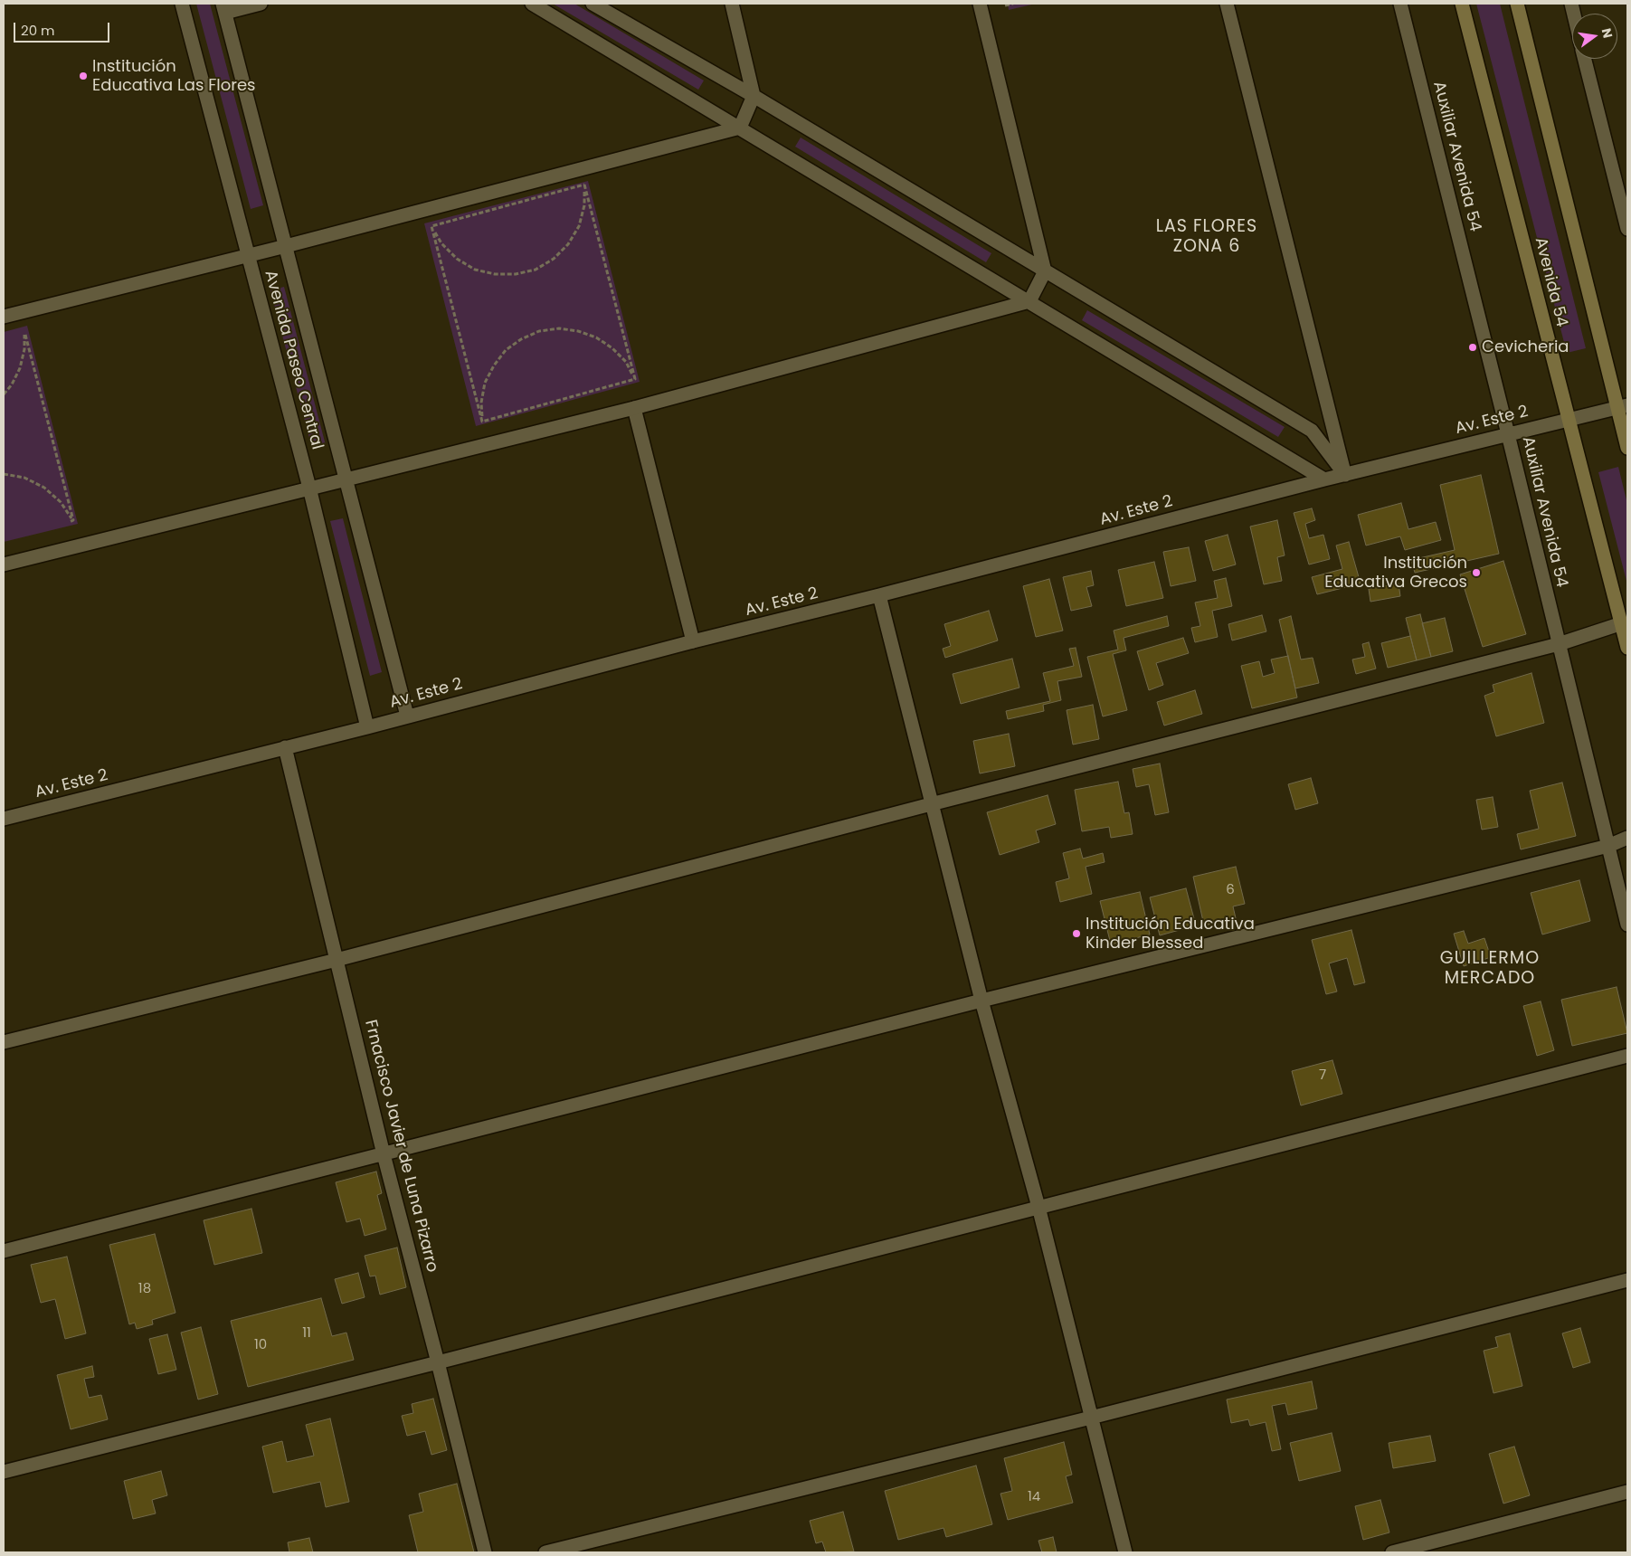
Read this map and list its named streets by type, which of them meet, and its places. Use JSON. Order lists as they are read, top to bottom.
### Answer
{
  "streets": {
    "main road": ["Avenida 54"],
    "street": [
      "Auxiliar Avenida 54",
      "Avenida Paseo Central",
      "Av. Este 2",
      "Frnacisco Javier de Luna Pizarro"
    ]
  },
  "crossings": [
    ["Auxiliar Avenida 54", "Av. Este 2"],
    ["Avenida 54", "Av. Este 2"],
    ["Avenida Paseo Central", "Av. Este 2"],
    ["Av. Este 2", "Frnacisco Javier de Luna Pizarro"]
  ],
  "districts": ["LAS FLORES ZONA 6", "GUILLERMO MERCADO"],
  "places": [
    "Institución Educativa Las Flores",
    "Cevicheria",
    "Institución Educativa Grecos",
    "Institución Educativa Kinder Blessed"
  ],
  "house_numbers": [
    "6",
    "7",
    "18",
    "11",
    "10",
    "14"
  ],
  "scale_bar": "20 m",
  "north": "right"
}
